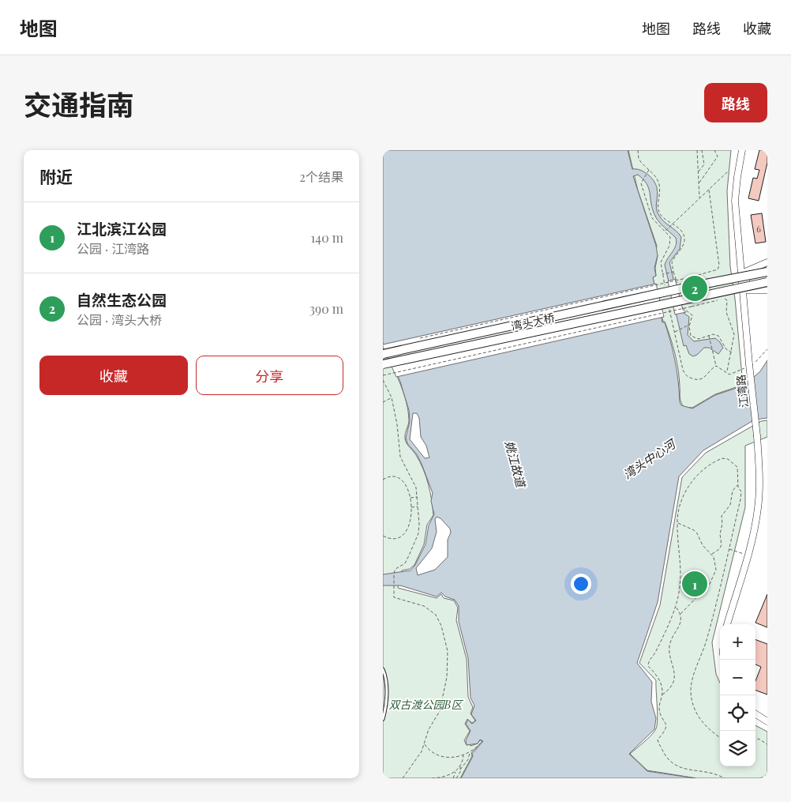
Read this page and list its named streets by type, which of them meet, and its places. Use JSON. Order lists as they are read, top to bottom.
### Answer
{
  "streets": {
    "main road": ["湾头大桥"],
    "street": ["江湾路"]
  },
  "water": ["湾头中心河", "姚江故道"],
  "parks": ["双古渡公园B区"],
  "house_numbers": ["6"],
  "page": {
    "header": "地图",
    "nav": ["地图", "路线", "收藏"],
    "title": "交通指南",
    "buttons": [
      "路线",
      ["收藏", "分享"]
    ],
    "heading": ["附近", "2个结果"],
    "list": [
      {
        "mark": "1",
        "name": "江北滨江公园",
        "note": "公园 · 江湾路",
        "value": "140 m"
      },
      {
        "mark": "2",
        "name": "自然生态公园",
        "note": "公园 · 湾头大桥",
        "value": "390 m"
      }
    ],
    "pins": ["2", "1"],
    "map_buttons": ["+", "−"]
  }
}
